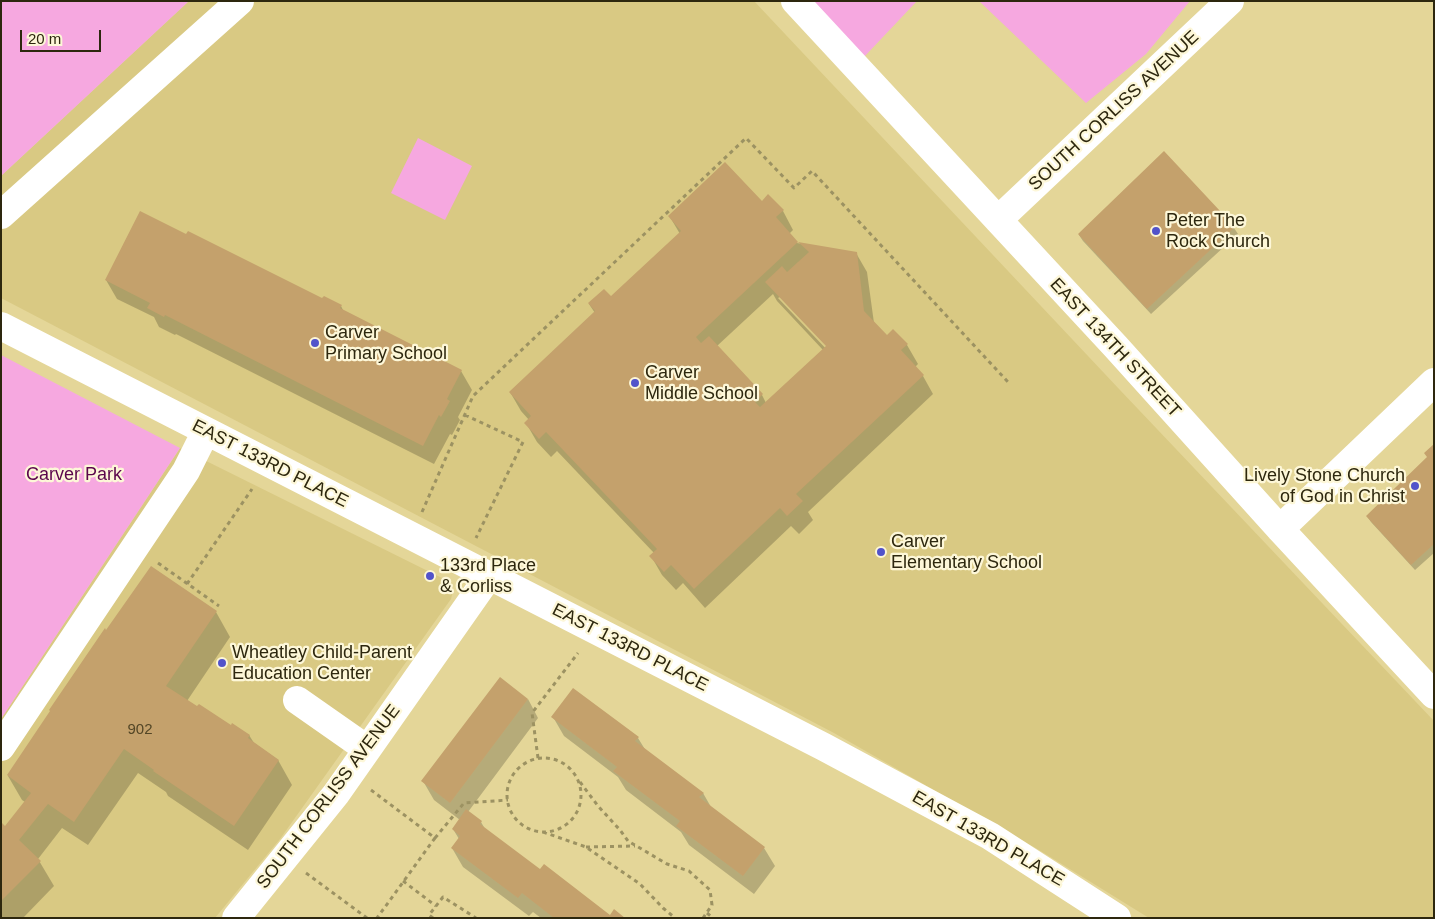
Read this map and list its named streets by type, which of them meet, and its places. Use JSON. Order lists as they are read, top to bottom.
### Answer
{
  "streets": {
    "street": ["SOUTH CORLISS AVENUE", "EAST 134TH STREET", "EAST 133RD PLACE"]
  },
  "crossings": [
    ["SOUTH CORLISS AVENUE", "EAST 134TH STREET"],
    ["SOUTH CORLISS AVENUE", "EAST 133RD PLACE"]
  ],
  "parks": ["Carver Park"],
  "places": [
    "Peter The Rock Church",
    "Carver Primary School",
    "Carver Middle School",
    "Lively Stone Church of God in Christ",
    "Carver Elementary School",
    "133rd Place & Corliss",
    "Wheatley Child-Parent Education Center"
  ],
  "house_numbers": ["902"],
  "scale_bar": "20 m"
}
